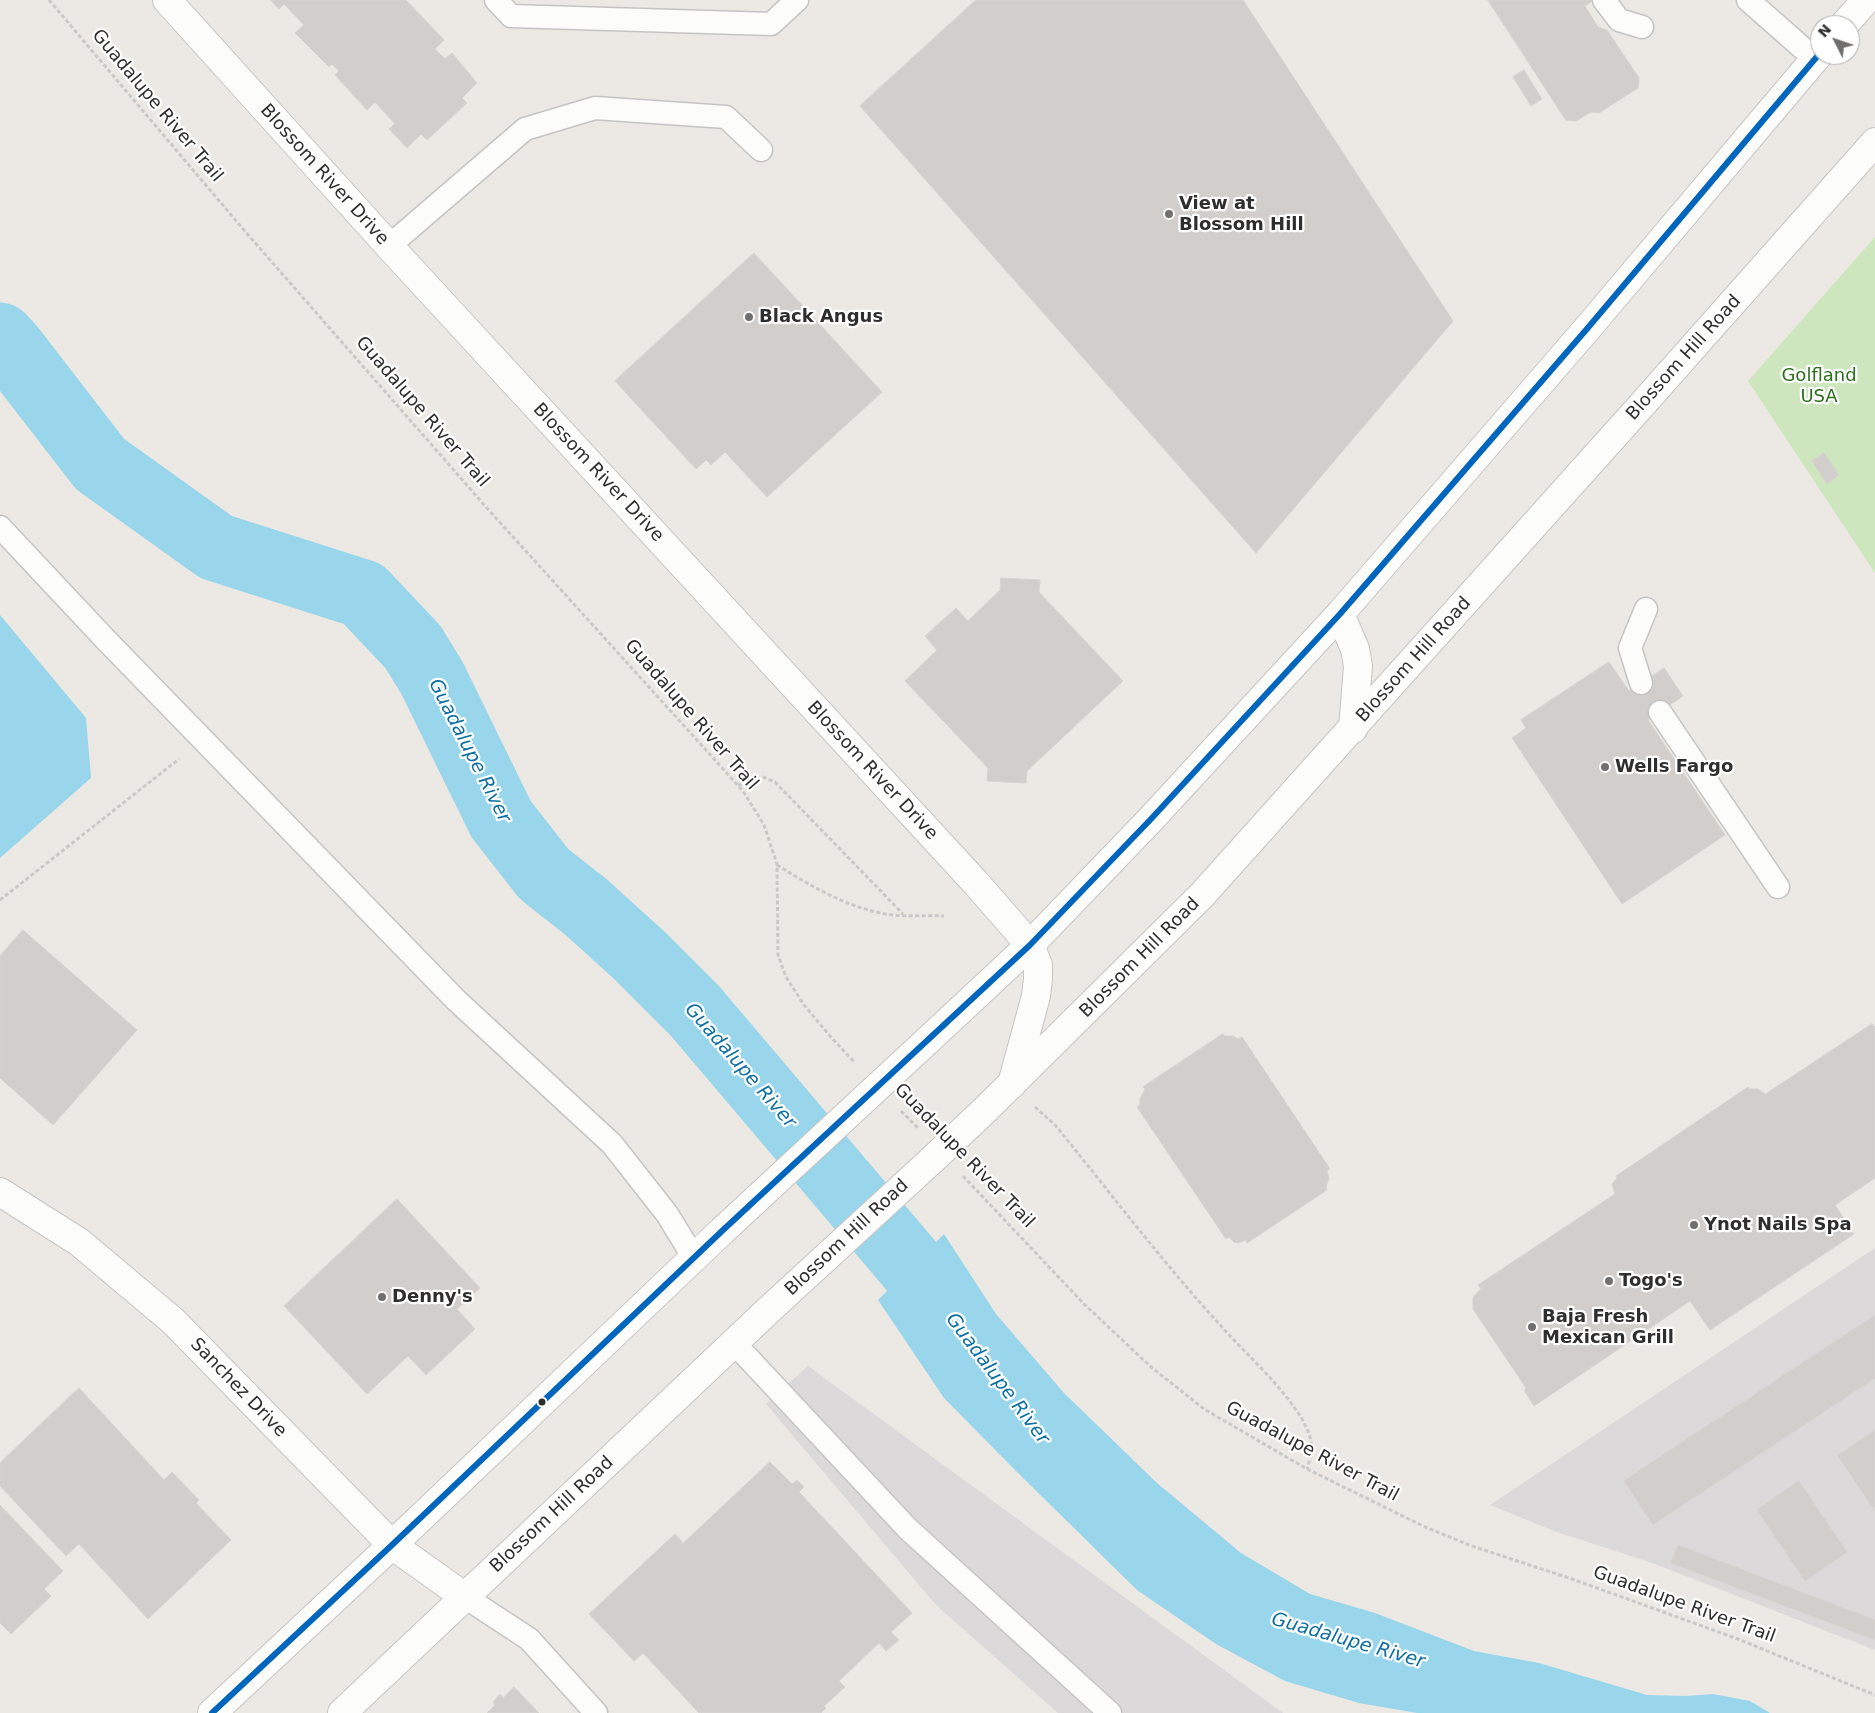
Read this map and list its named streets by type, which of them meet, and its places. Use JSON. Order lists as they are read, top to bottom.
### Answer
{
  "streets": {
    "main road": ["Blossom River Drive", "Blossom Hill Road", "Sanchez Drive"],
    "path": ["Guadalupe River Trail"]
  },
  "crossings": [
    ["Blossom Hill Road", "Sanchez Drive"]
  ],
  "water": ["Guadalupe River"],
  "parks": ["Golfland USA"],
  "places": [
    "View at Blossom Hill",
    "Black Angus",
    "Wells Fargo",
    "Ynot Nails Spa",
    "Togo's",
    "Denny's",
    "Baja Fresh Mexican Grill"
  ],
  "north": "top left"
}
